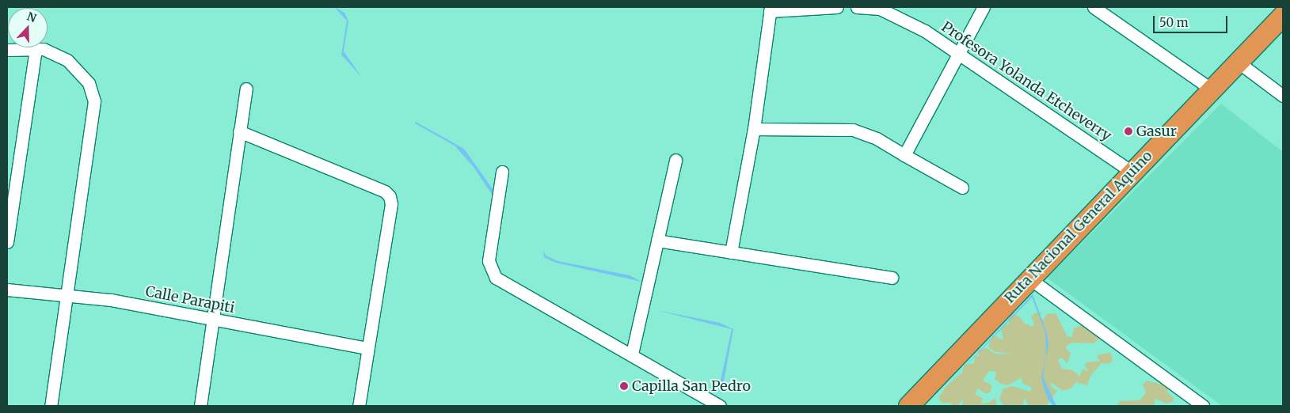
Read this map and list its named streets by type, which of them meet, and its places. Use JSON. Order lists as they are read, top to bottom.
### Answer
{
  "streets": {
    "highway": ["Ruta Nacional General Aquino"],
    "street": ["Profesora Yolanda Etcheverry", "Calle Parapiti"]
  },
  "crossings": [
    ["Profesora Yolanda Etcheverry", "Ruta Nacional General Aquino"]
  ],
  "places": ["Gasur", "Capilla San Pedro"],
  "scale_bar": "50 m",
  "north": "top"
}
